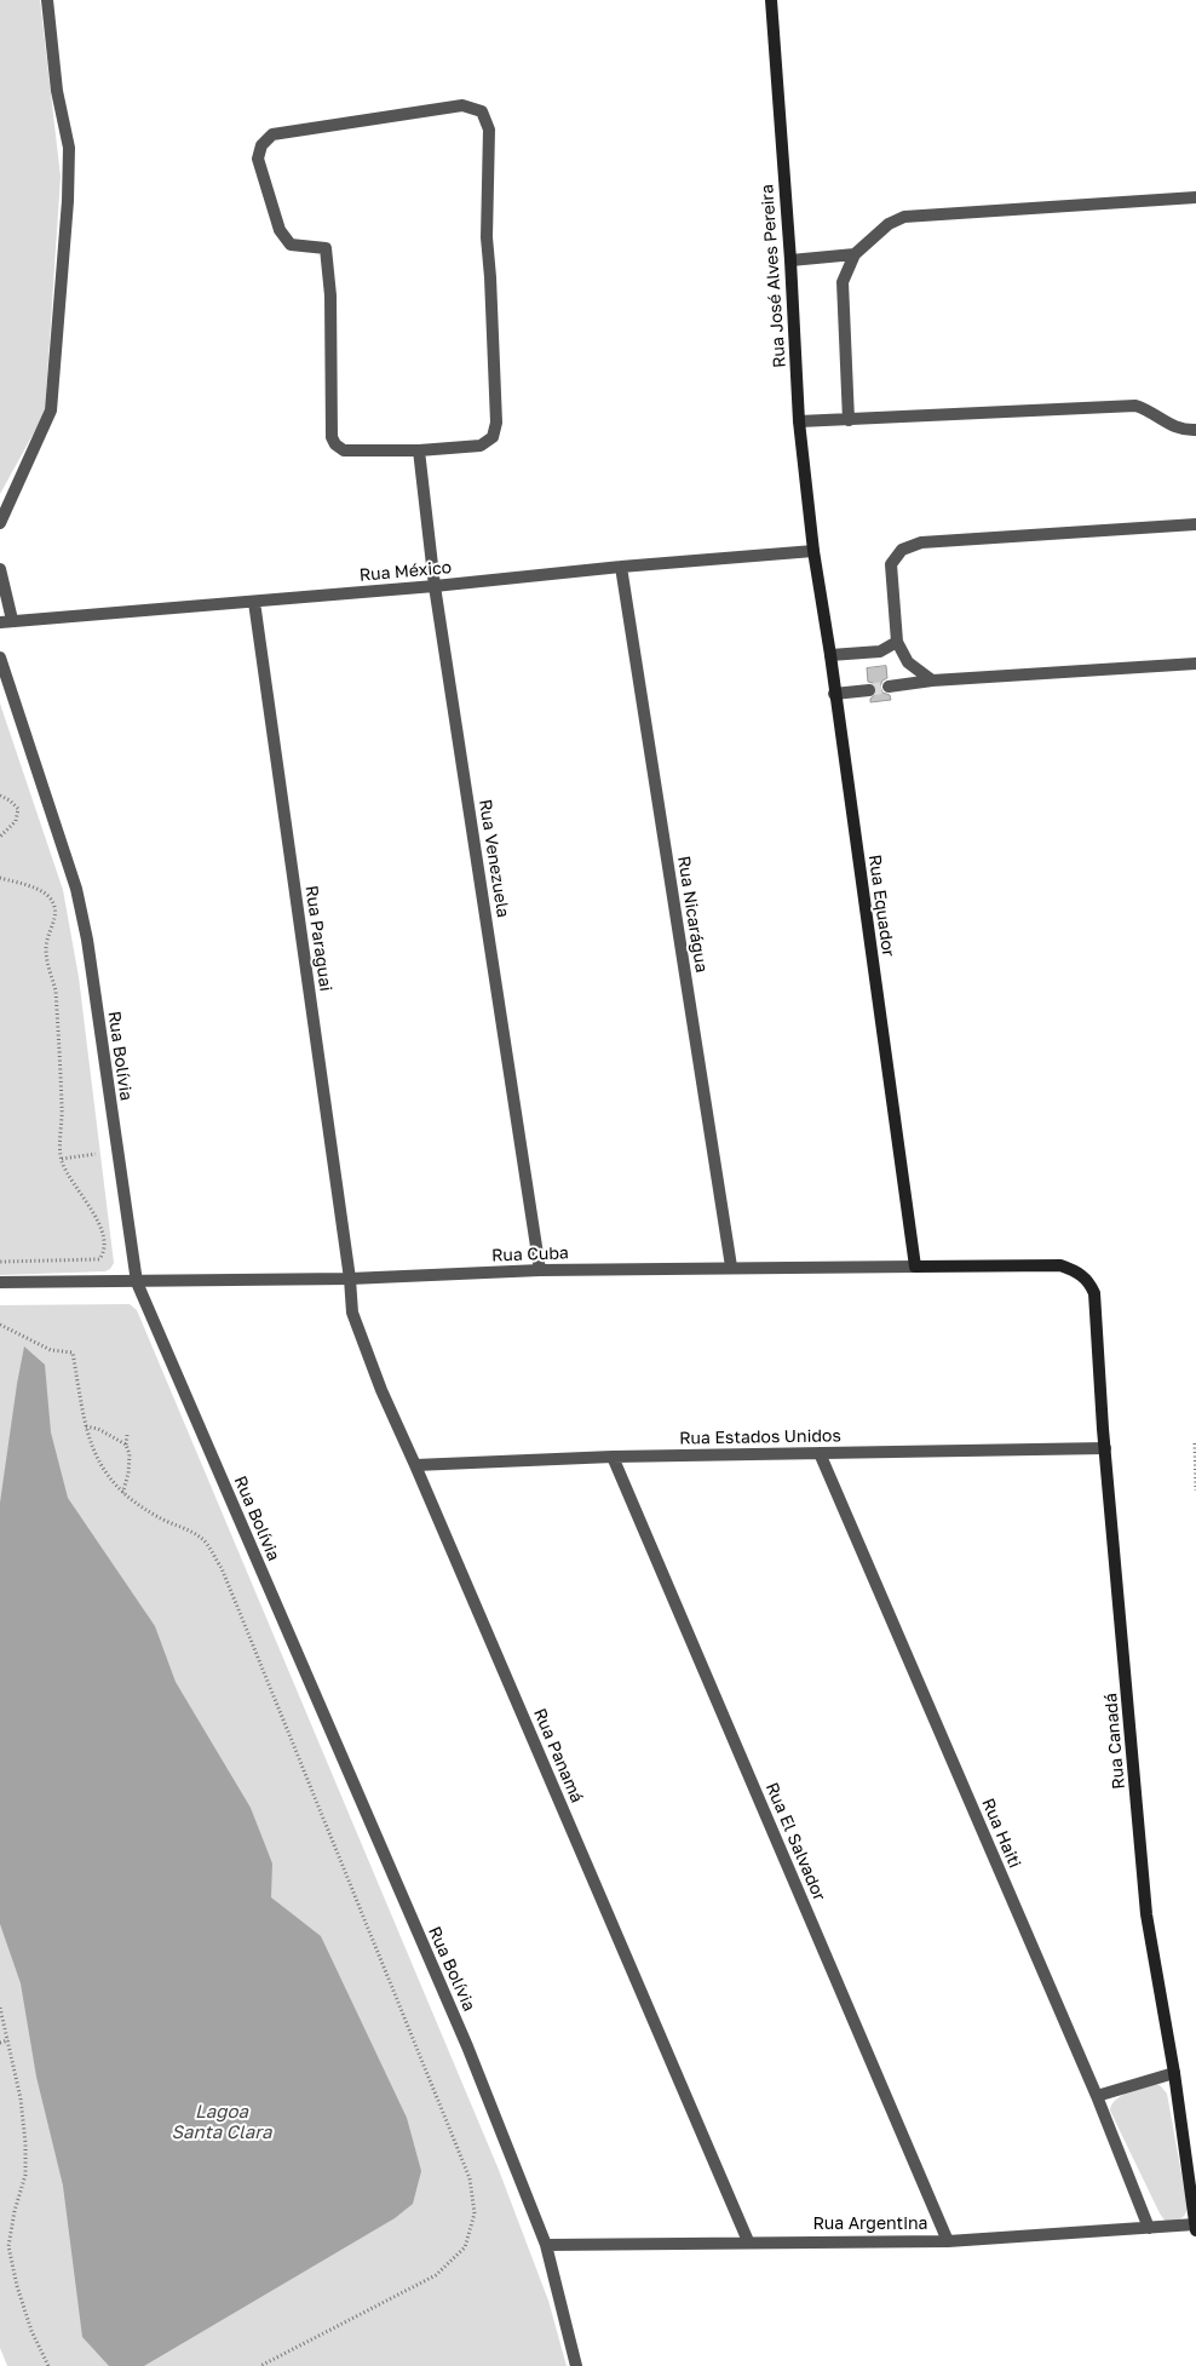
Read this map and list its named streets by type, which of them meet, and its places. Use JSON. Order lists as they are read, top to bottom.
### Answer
{
  "streets": {
    "main road": [
      "Rua José Alves Pereira",
      "Rua Equador",
      "Rua Cuba",
      "Rua Canadá"
    ],
    "street": [
      "Rua México",
      "Rua Venezuela",
      "Rua Nicarágua",
      "Rua Paraguai",
      "Rua Bolívia",
      "Rua Estados Unidos",
      "Rua Panamá",
      "Rua Haiti",
      "Rua El Salvador",
      "Rua Argentina"
    ]
  },
  "crossings": [
    ["Rua José Alves Pereira", "Rua México"],
    ["Rua José Alves Pereira", "Rua Equador"],
    ["Rua México", "Rua Venezuela"],
    ["Rua México", "Rua Equador"],
    ["Rua México", "Rua Nicarágua"],
    ["Rua México", "Rua Paraguai"],
    ["Rua Venezuela", "Rua Cuba"],
    ["Rua Equador", "Rua Cuba"],
    ["Rua Nicarágua", "Rua Cuba"],
    ["Rua Paraguai", "Rua Cuba"],
    ["Rua Paraguai", "Rua Panamá"],
    ["Rua Bolívia", "Rua Cuba"],
    ["Rua Bolívia", "Rua Argentina"],
    ["Rua Cuba", "Rua Canadá"],
    ["Rua Cuba", "Rua Panamá"],
    ["Rua Estados Unidos", "Rua Canadá"],
    ["Rua Estados Unidos", "Rua Panamá"],
    ["Rua Estados Unidos", "Rua Haiti"],
    ["Rua Estados Unidos", "Rua El Salvador"],
    ["Rua Canadá", "Rua Argentina"],
    ["Rua Panamá", "Rua Argentina"],
    ["Rua Haiti", "Rua Argentina"],
    ["Rua El Salvador", "Rua Argentina"]
  ],
  "water": ["Lagoa Santa Clara"]
}
